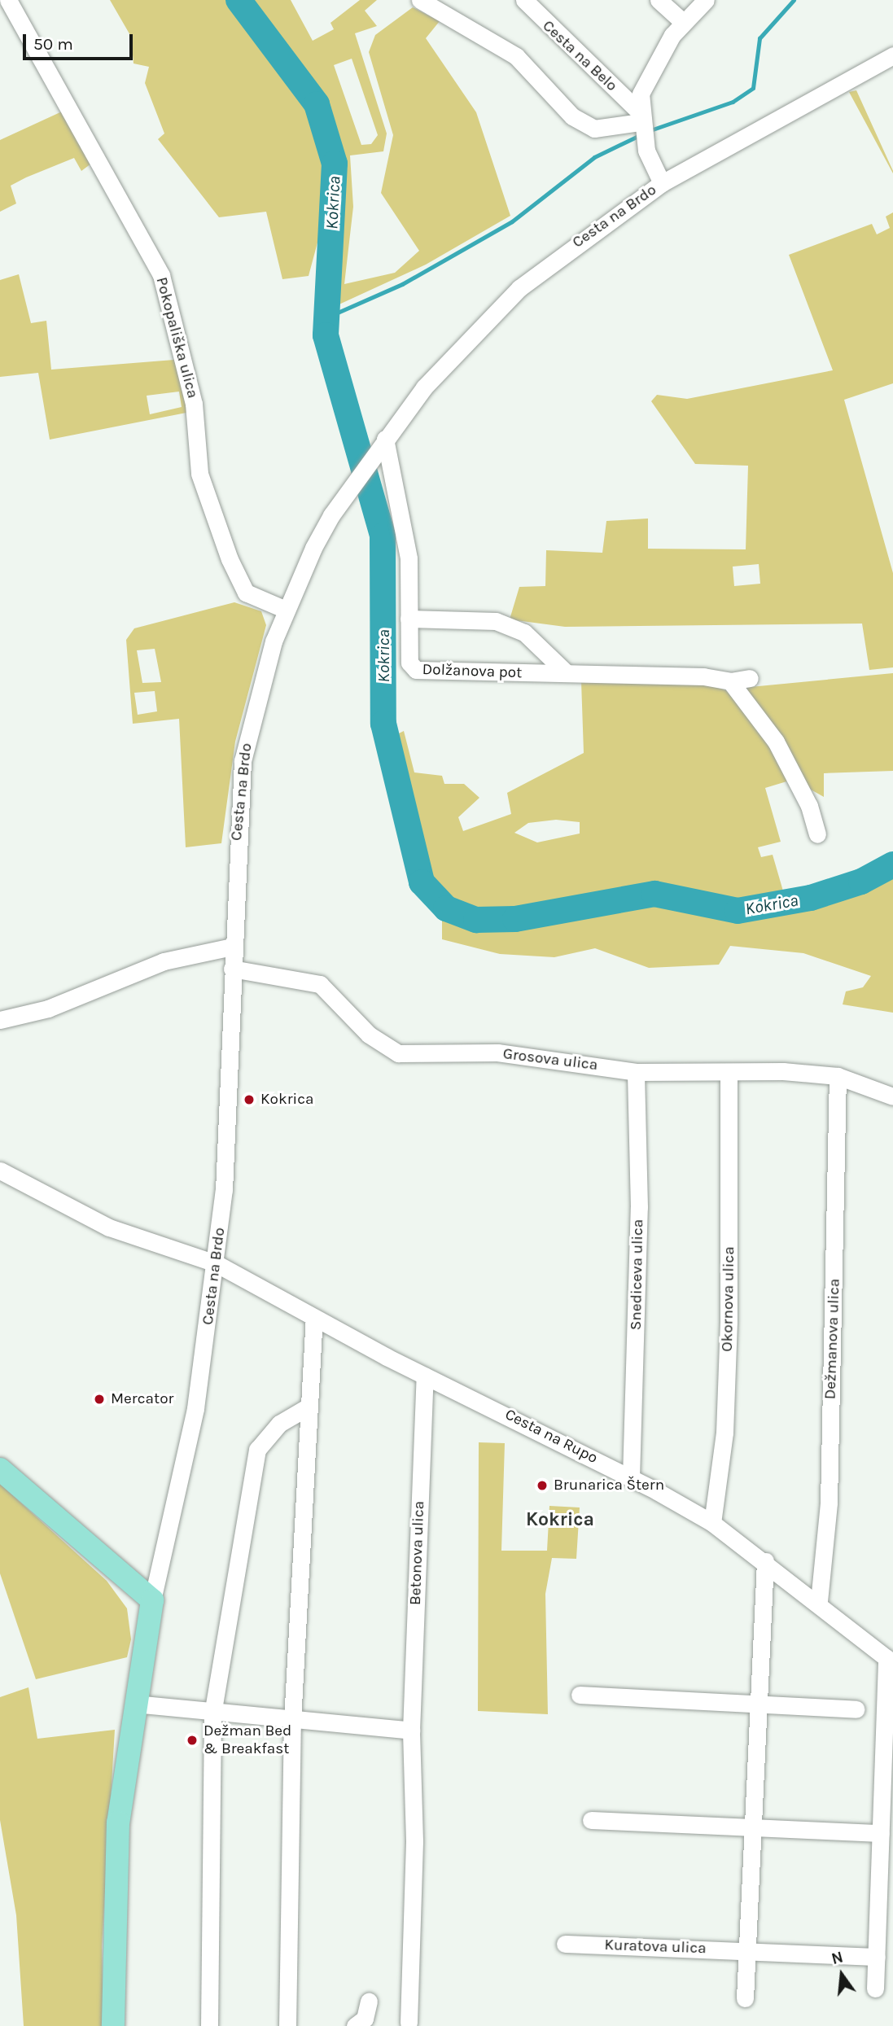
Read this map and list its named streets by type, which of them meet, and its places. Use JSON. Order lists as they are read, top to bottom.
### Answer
{
  "streets": {
    "street": [
      "Cesta na Belo",
      "Cesta na Brdo",
      "Pokopališka ulica",
      "Dolžanova pot",
      "Grosova ulica",
      "Snediceva ulica",
      "Okornova ulica",
      "Dežmanova ulica",
      "Cesta na Rupo",
      "Betonova ulica",
      "Kuratova ulica"
    ]
  },
  "crossings": [
    ["Cesta na Belo", "Cesta na Brdo"],
    ["Cesta na Brdo", "Pokopališka ulica"],
    ["Cesta na Brdo", "Dolžanova pot"],
    ["Cesta na Brdo", "Grosova ulica"],
    ["Cesta na Brdo", "Cesta na Rupo"],
    ["Grosova ulica", "Snediceva ulica"],
    ["Grosova ulica", "Okornova ulica"],
    ["Grosova ulica", "Dežmanova ulica"],
    ["Snediceva ulica", "Cesta na Rupo"],
    ["Okornova ulica", "Cesta na Rupo"],
    ["Dežmanova ulica", "Cesta na Rupo"],
    ["Cesta na Rupo", "Betonova ulica"]
  ],
  "districts": ["Kokrica"],
  "water": ["Kokrica"],
  "places": [
    "Kokrica",
    "Mercator",
    "Brunarica Štern",
    "Dežman Bed & Breakfast"
  ],
  "scale_bar": "50 m",
  "north": "top"
}
